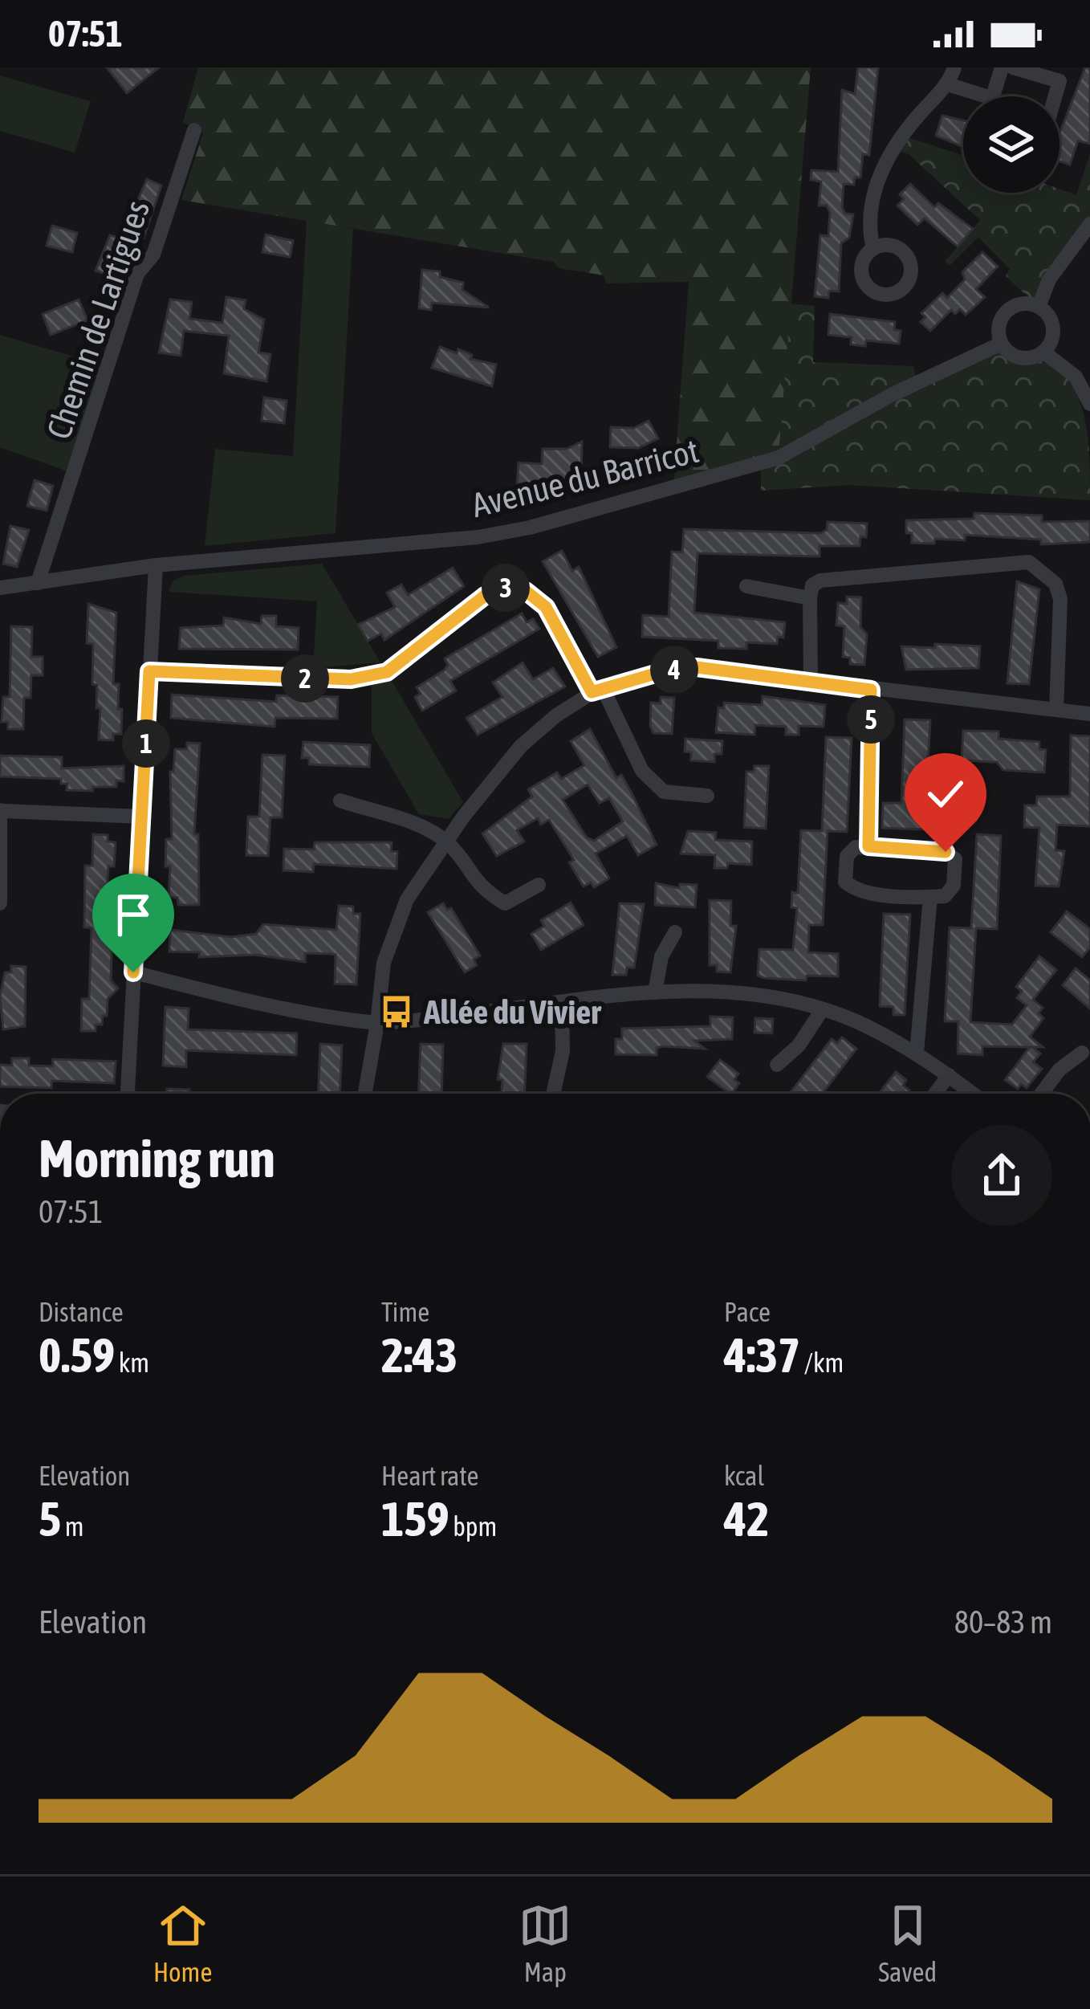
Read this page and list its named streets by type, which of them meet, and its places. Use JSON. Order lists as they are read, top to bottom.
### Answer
{
  "streets": {
    "street": ["Chemin de Lartigues", "Avenue du Barricot"]
  },
  "crossings": [
    ["Chemin de Lartigues", "Avenue du Barricot"]
  ],
  "places": {
    "bus stop": ["Allée du Vivier"]
  },
  "page": {
    "status": "07:51",
    "pins": [
      "3",
      "4",
      "2",
      "5",
      "1"
    ],
    "heading": ["Morning run", "07:51"],
    "stats": [
      ["Distance", "0.59 km"],
      ["Time", "2:43"],
      ["Pace", "4:37 /km"],
      ["Elevation", "5 m"],
      ["Heart rate", "159 bpm"],
      ["kcal", "42"]
    ],
    "chart": ["Elevation", "80–83 m"],
    "tabs": ["Home", "Map", "Saved"]
  }
}
